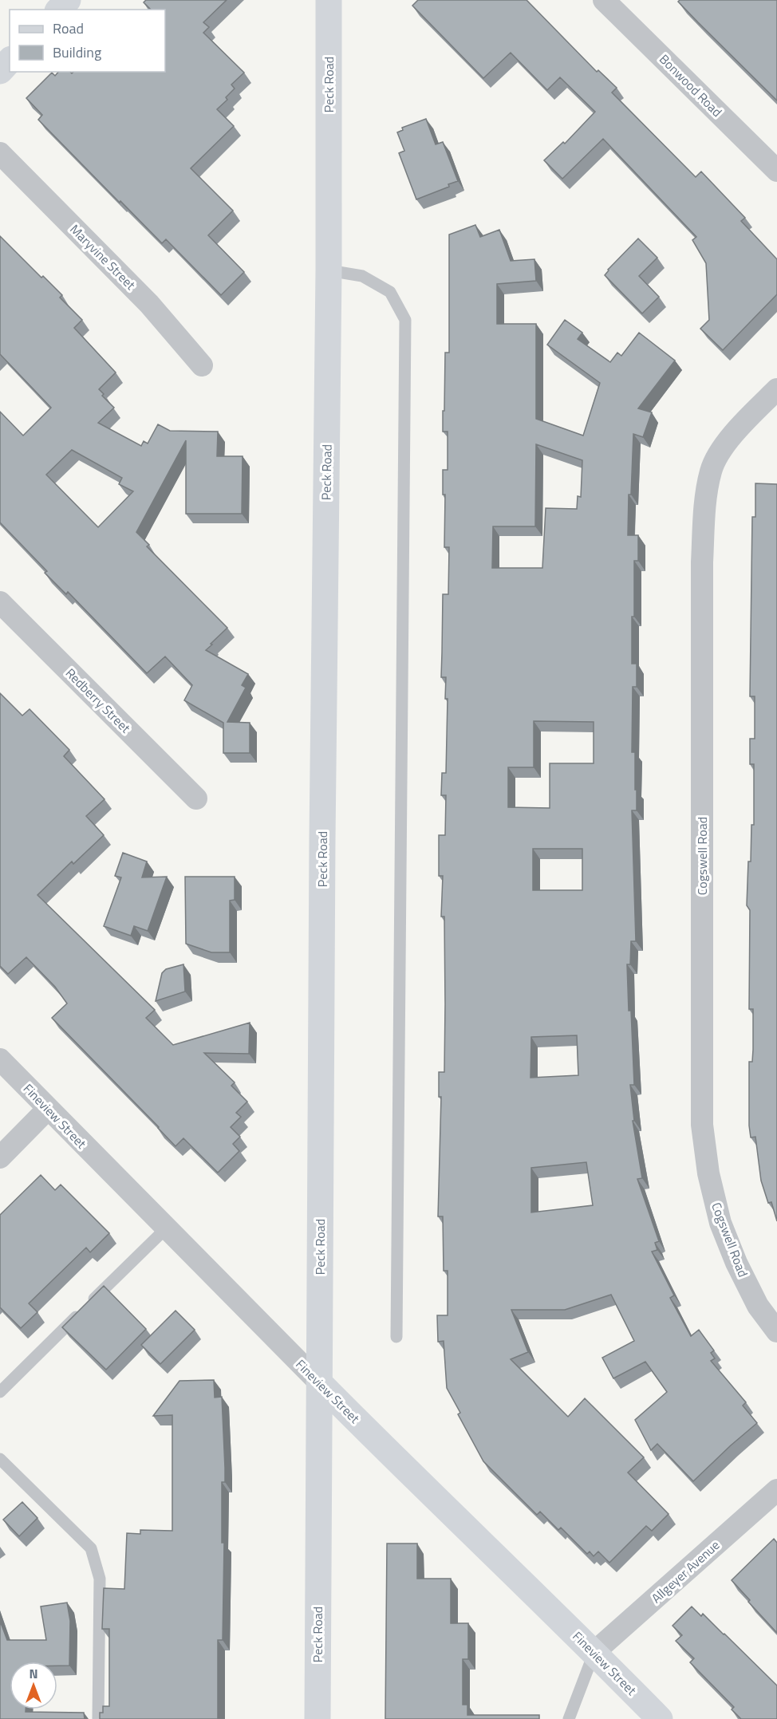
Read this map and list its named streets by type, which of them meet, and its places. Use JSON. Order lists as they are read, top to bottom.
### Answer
{
  "streets": {
    "main road": ["Peck Road", "Fineview Street"],
    "street": [
      "Bonwood Road",
      "Maryvine Street",
      "Redberry Street",
      "Cogswell Road",
      "Allgeyer Avenue"
    ]
  },
  "crossings": [
    ["Peck Road", "Fineview Street"],
    ["Fineview Street", "Allgeyer Avenue"]
  ],
  "legend": ["Road", "Building"],
  "north": "top"
}
